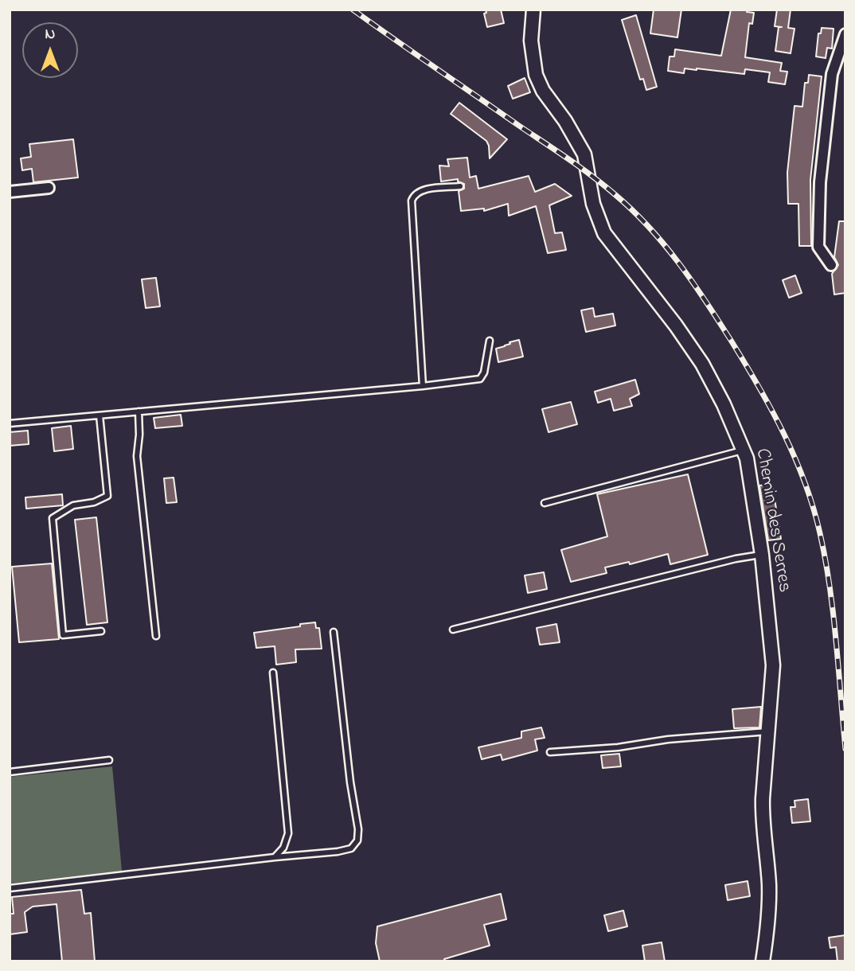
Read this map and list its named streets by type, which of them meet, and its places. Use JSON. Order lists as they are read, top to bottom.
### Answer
{
  "streets": {
    "street": ["Chemin des Serres"]
  },
  "north": "top"
}
